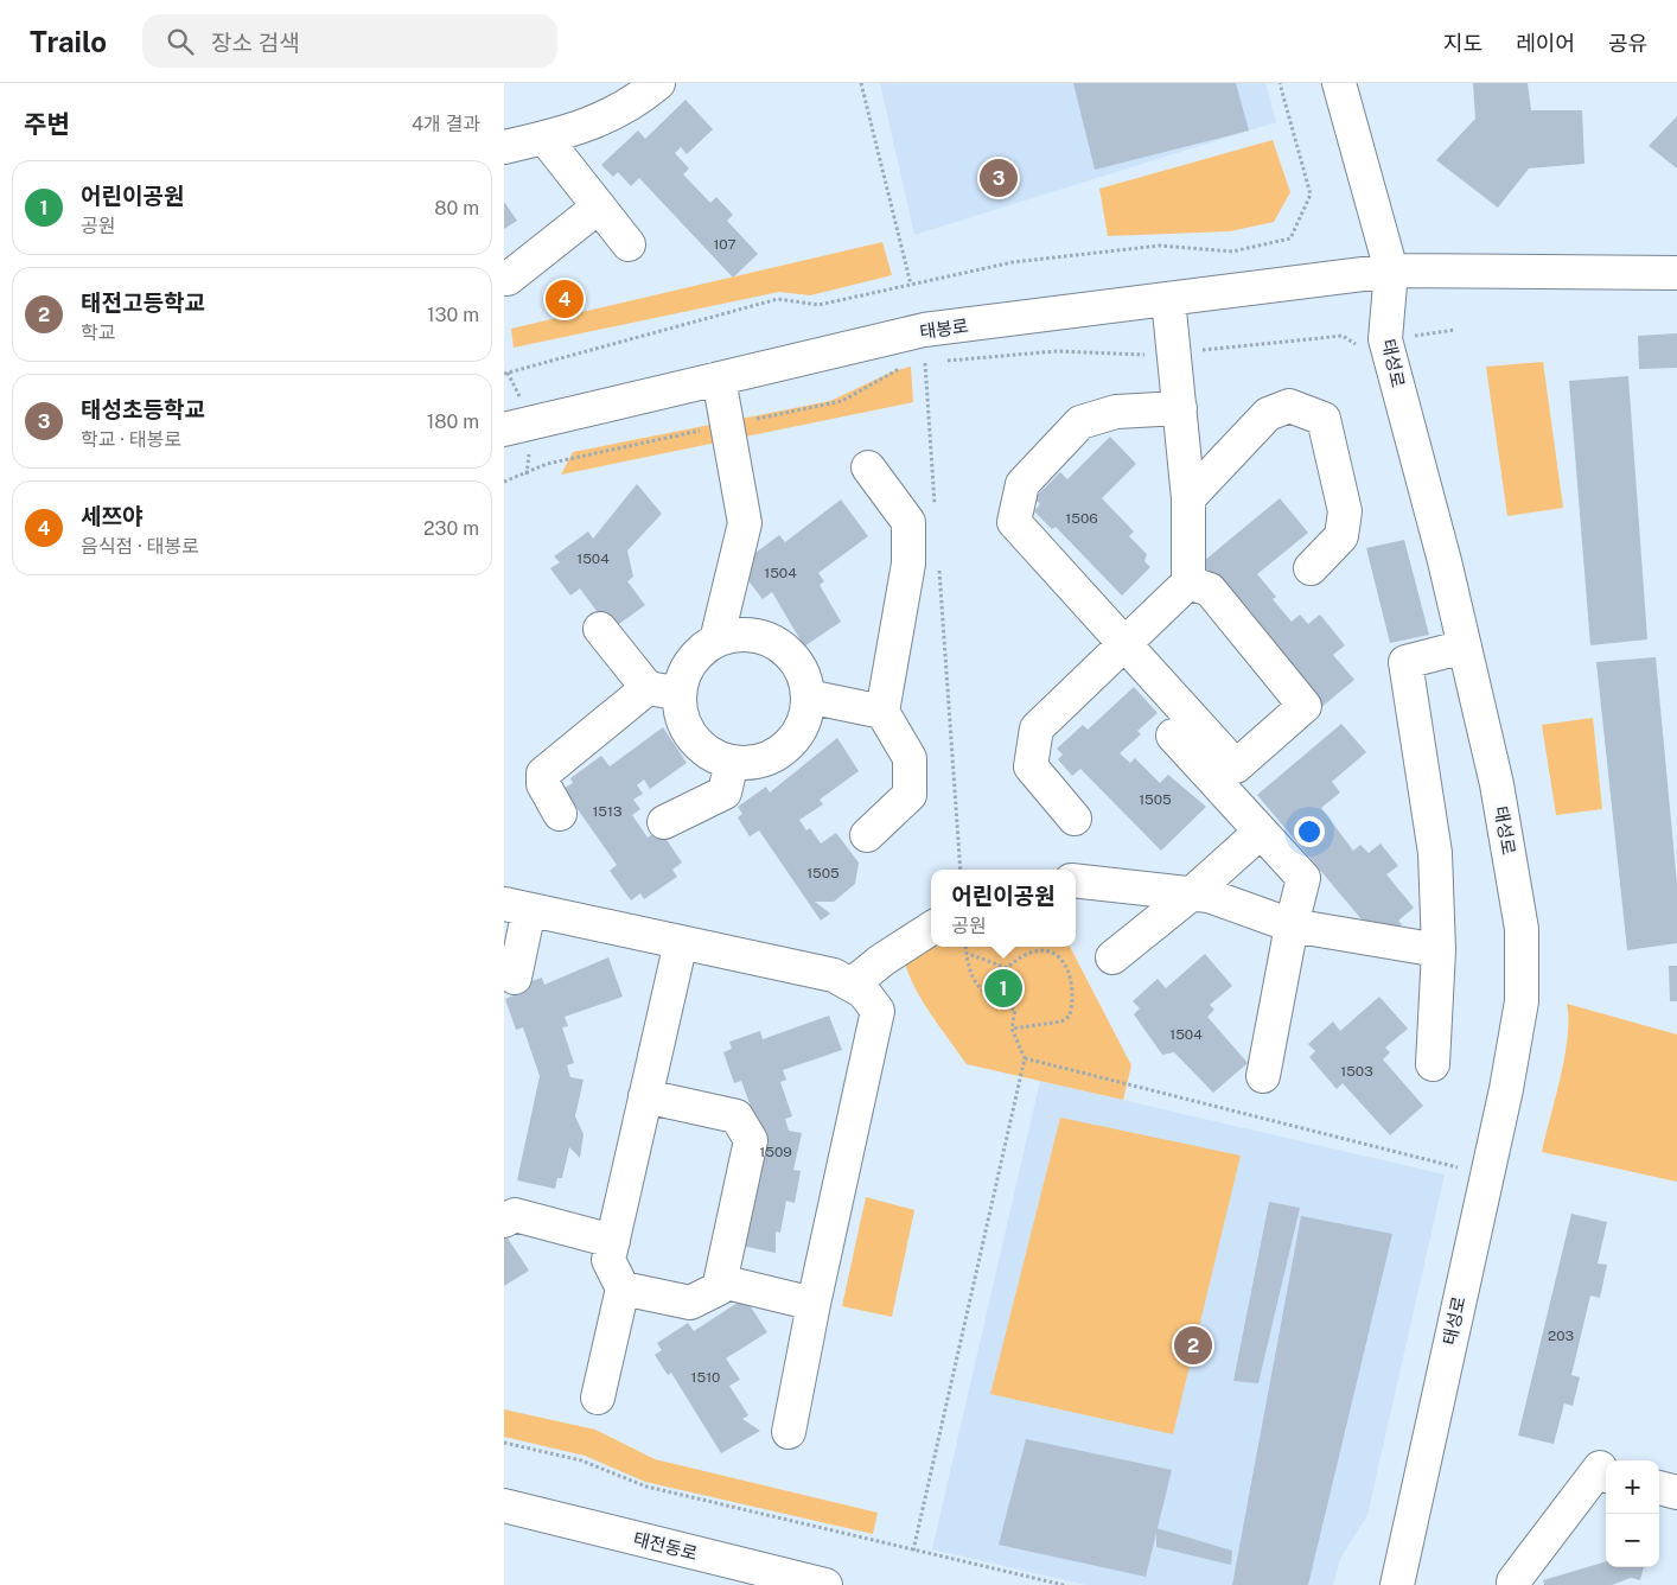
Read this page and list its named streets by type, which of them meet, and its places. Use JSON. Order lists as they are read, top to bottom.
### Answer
{
  "streets": {
    "street": ["태봉로", "태성로", "태전동로"]
  },
  "crossings": [
    ["태봉로", "태성로"]
  ],
  "house_numbers": [
    "107",
    "1506",
    "1504",
    "1504",
    "1505",
    "1513",
    "1505",
    "1504",
    "1503",
    "1509",
    "203",
    "1510"
  ],
  "page": {
    "header": "Trailo",
    "search": "장소 검색",
    "nav": ["지도", "레이어", "공유"],
    "heading": ["주변", "4개 결과"],
    "pins": [
      "3",
      "4",
      "1",
      "2"
    ],
    "list": [
      {
        "mark": "1",
        "name": "어린이공원",
        "note": "공원",
        "value": "80 m"
      },
      {
        "mark": "2",
        "name": "태전고등학교",
        "note": "학교",
        "value": "130 m"
      },
      {
        "mark": "3",
        "name": "태성초등학교",
        "note": "학교 · 태봉로",
        "value": "180 m"
      },
      {
        "mark": "4",
        "name": "세쯔야",
        "note": "음식점 · 태봉로",
        "value": "230 m"
      }
    ],
    "popup": ["어린이공원", "공원"],
    "map_buttons": ["+", "−"]
  }
}
